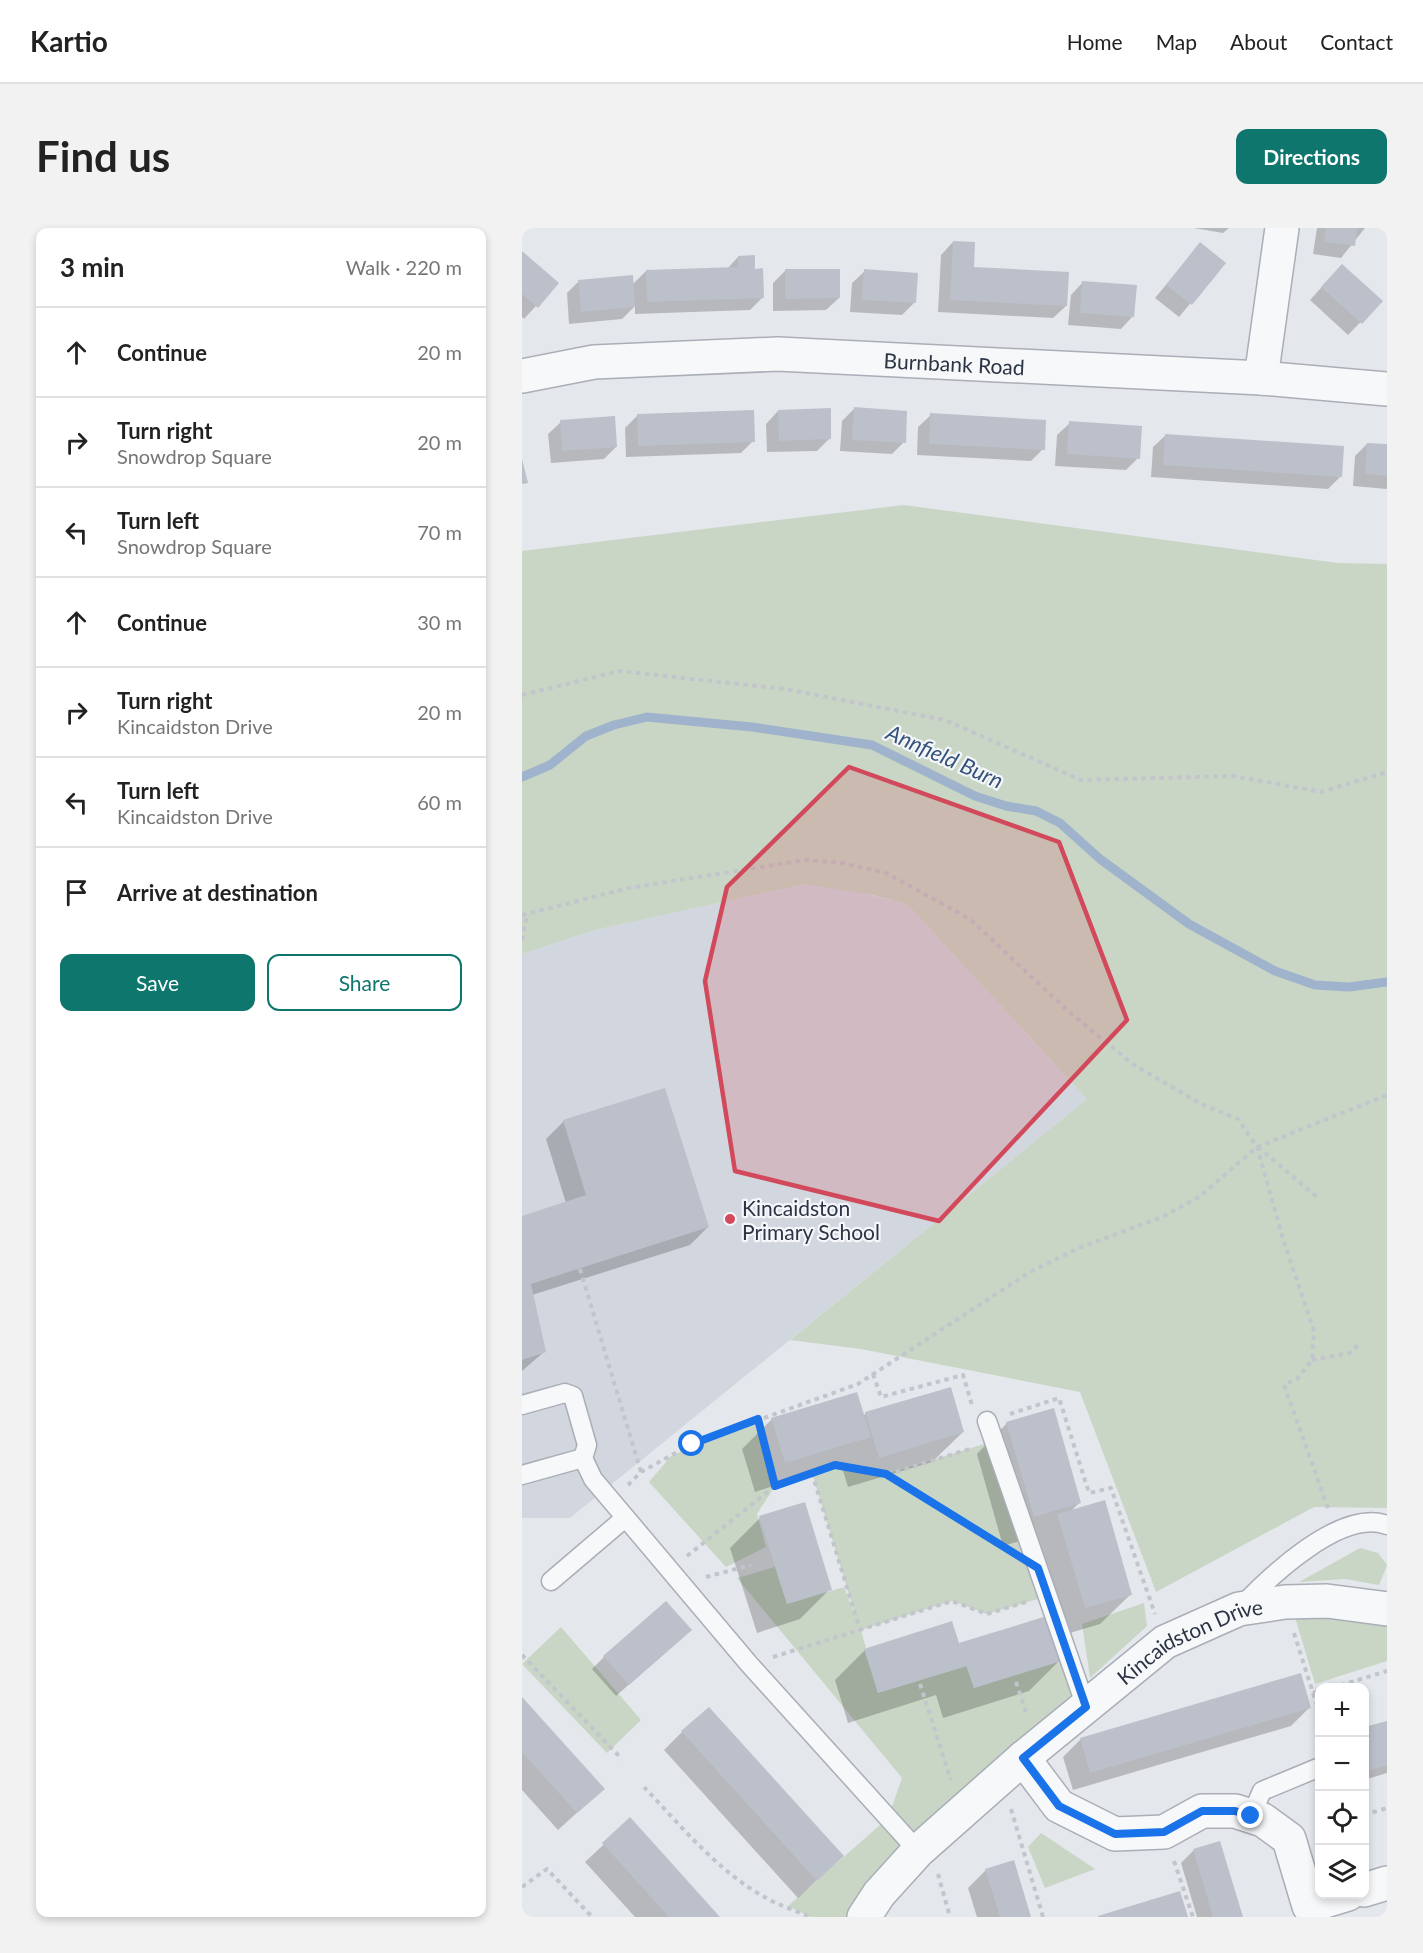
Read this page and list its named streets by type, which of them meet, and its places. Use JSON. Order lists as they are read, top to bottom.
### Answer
{
  "streets": {
    "street": ["Burnbank Road", "Kincaidston Drive"]
  },
  "water": ["Annfield Burn"],
  "places": ["Kincaidston Primary School"],
  "page": {
    "header": "Kartio",
    "nav": [
      "Home",
      "Map",
      "About",
      "Contact"
    ],
    "buttons": [
      "Directions",
      ["Save", "Share"]
    ],
    "title": "Find us",
    "heading": ["3 min", "Walk · 220 m"],
    "list": [
      ["Continue", "20 m"],
      ["Turn right", "Snowdrop Square", "20 m"],
      ["Turn left", "Snowdrop Square", "70 m"],
      ["Continue", "30 m"],
      ["Turn right", "Kincaidston Drive", "20 m"],
      ["Turn left", "Kincaidston Drive", "60 m"],
      "Arrive at destination"
    ],
    "map_buttons": ["+", "−"]
  }
}
